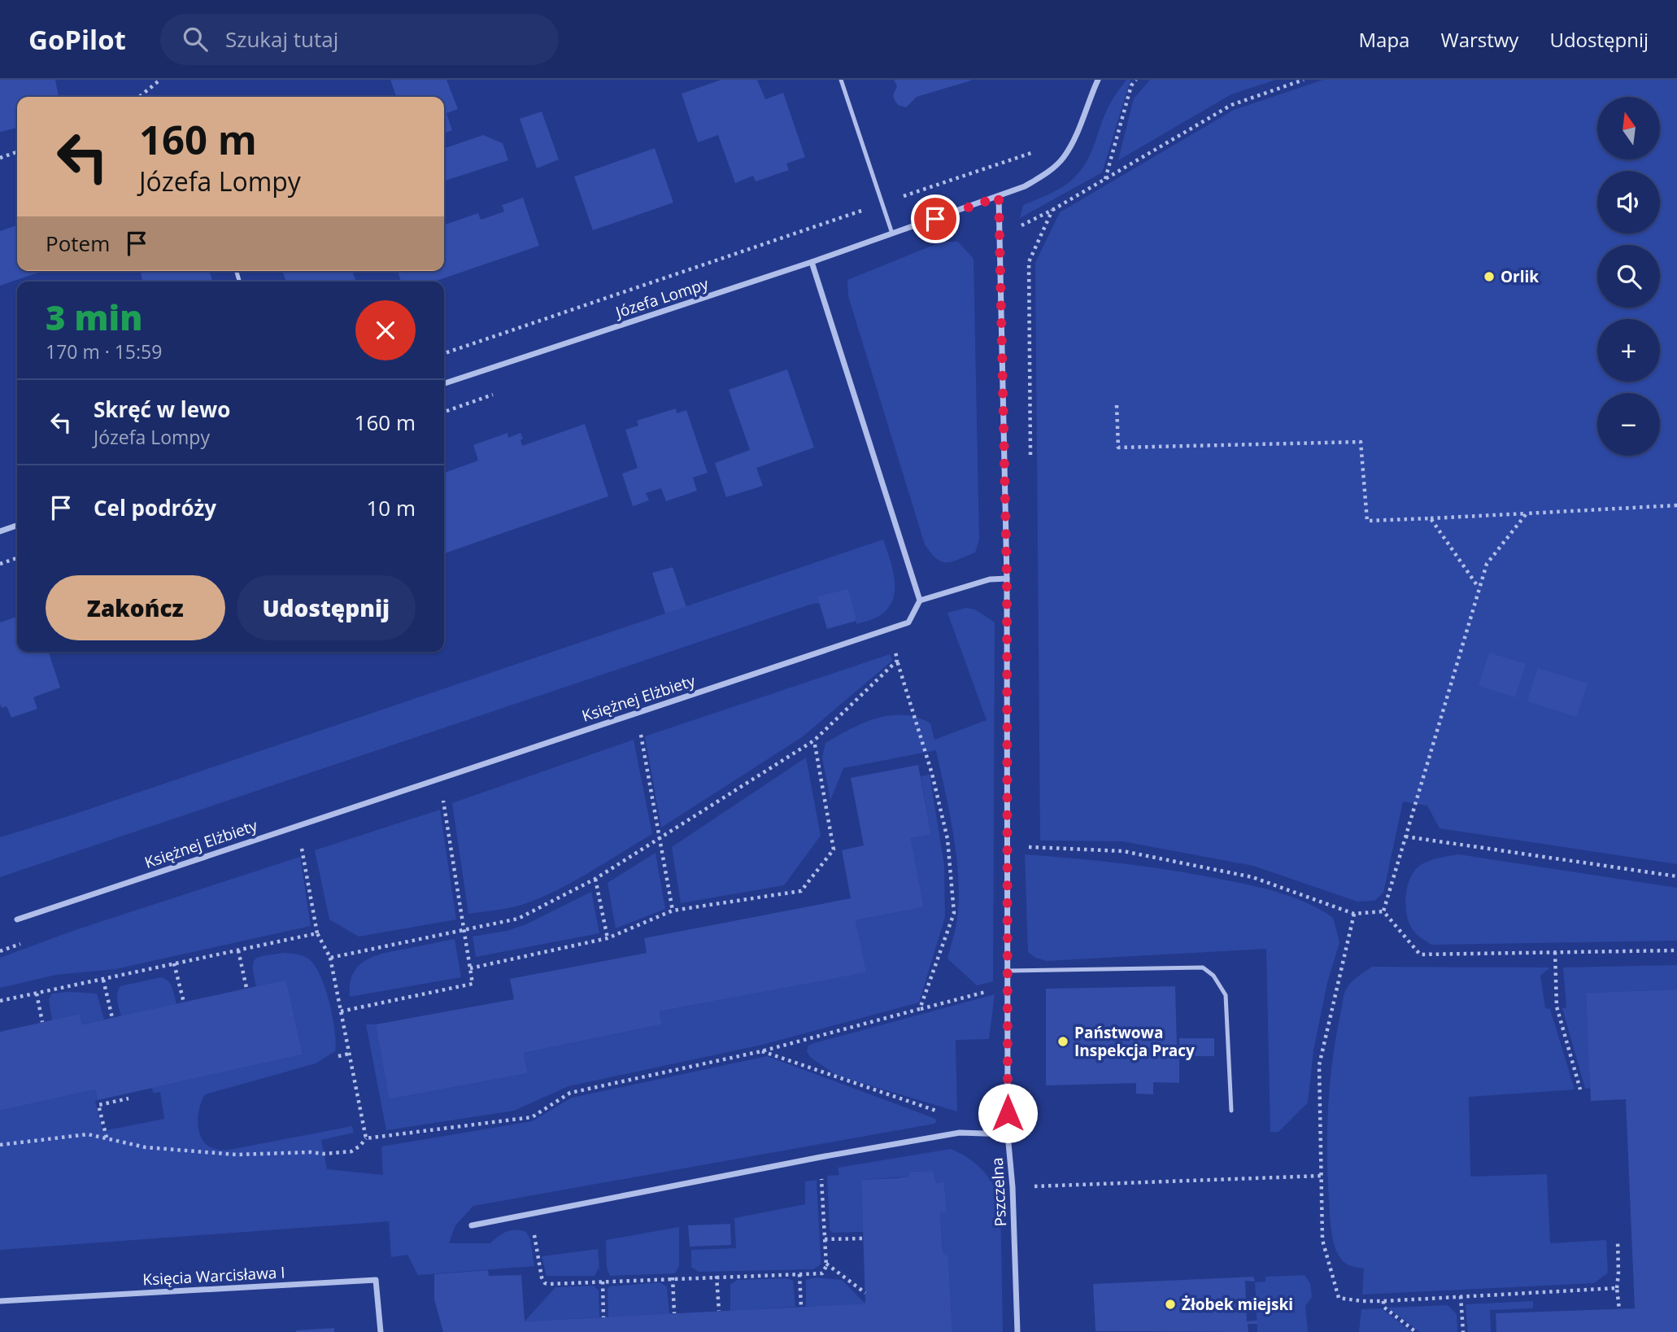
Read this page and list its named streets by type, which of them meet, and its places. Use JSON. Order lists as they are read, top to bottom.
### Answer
{
  "streets": {
    "street": [
      "Józefa Lompy",
      "Księżnej Elżbiety",
      "Pszczelna",
      "Księcia Warcisława I"
    ]
  },
  "crossings": [
    ["Józefa Lompy", "Pszczelna"]
  ],
  "places": ["Orlik", "Państwowa Inspekcja Pracy", "Żłobek miejski"],
  "north": "top",
  "page": {
    "header": "GoPilot",
    "search": "Szukaj tutaj",
    "nav": ["Mapa", "Warstwy", "Udostępnij"],
    "map_buttons": ["+", "−"],
    "turn": ["160 m", "Józefa Lompy"],
    "then": "Potem",
    "heading": ["3 min", "170 m · 15:59"],
    "list": [
      {
        "name": "Skręć w lewo",
        "note": "Józefa Lompy",
        "value": "160 m"
      },
      {
        "name": "Cel podróży",
        "value": "10 m"
      }
    ],
    "buttons": ["Zakończ", "Udostępnij"]
  }
}
